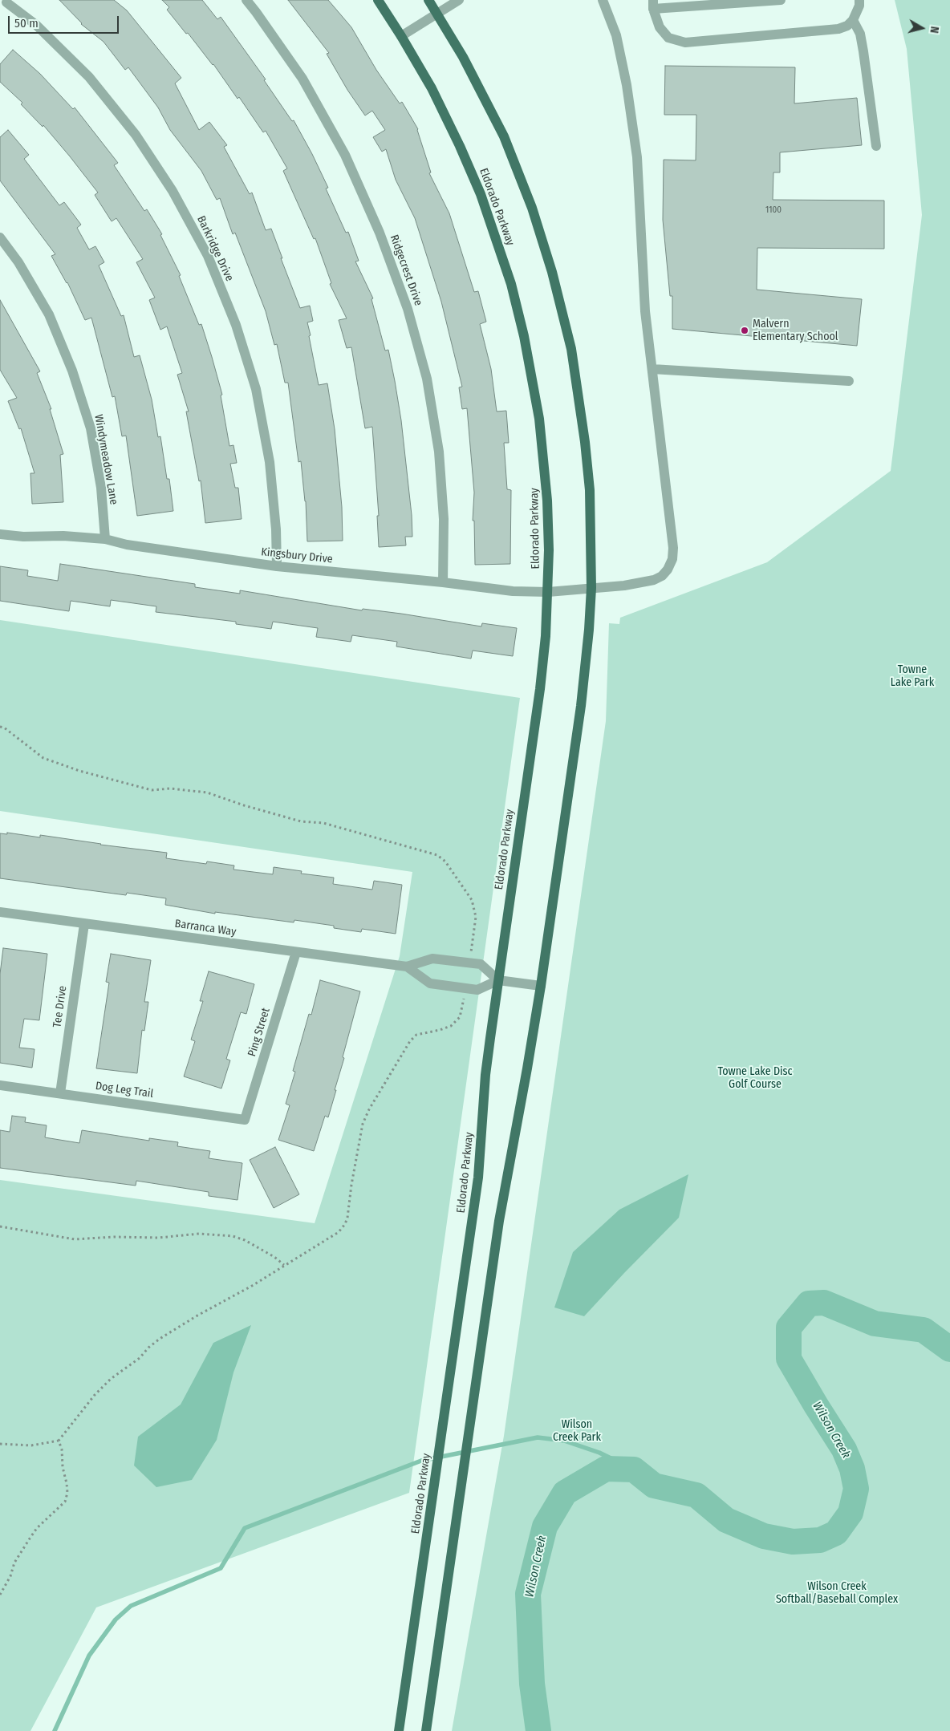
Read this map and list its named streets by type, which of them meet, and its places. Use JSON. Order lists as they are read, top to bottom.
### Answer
{
  "streets": {
    "main road": ["Eldorado Parkway"],
    "street": [
      "Barkridge Drive",
      "Ridgecrest Drive",
      "Windymeadow Lane",
      "Kingsbury Drive",
      "Barranca Way",
      "Tee Drive",
      "Ping Street",
      "Dog Leg Trail"
    ]
  },
  "crossings": [
    ["Eldorado Parkway", "Kingsbury Drive"],
    ["Eldorado Parkway", "Barranca Way"],
    ["Barkridge Drive", "Kingsbury Drive"],
    ["Ridgecrest Drive", "Kingsbury Drive"],
    ["Windymeadow Lane", "Kingsbury Drive"],
    ["Barranca Way", "Tee Drive"],
    ["Barranca Way", "Ping Street"],
    ["Tee Drive", "Dog Leg Trail"],
    ["Ping Street", "Dog Leg Trail"]
  ],
  "water": ["Wilson Creek"],
  "parks": [
    "Towne Lake Park",
    "Towne Lake Disc Golf Course",
    "Wilson Creek Park",
    "Wilson Creek Softball/Baseball Complex"
  ],
  "places": ["Malvern Elementary School"],
  "house_numbers": ["1100"],
  "scale_bar": "50 m",
  "north": "right"
}
